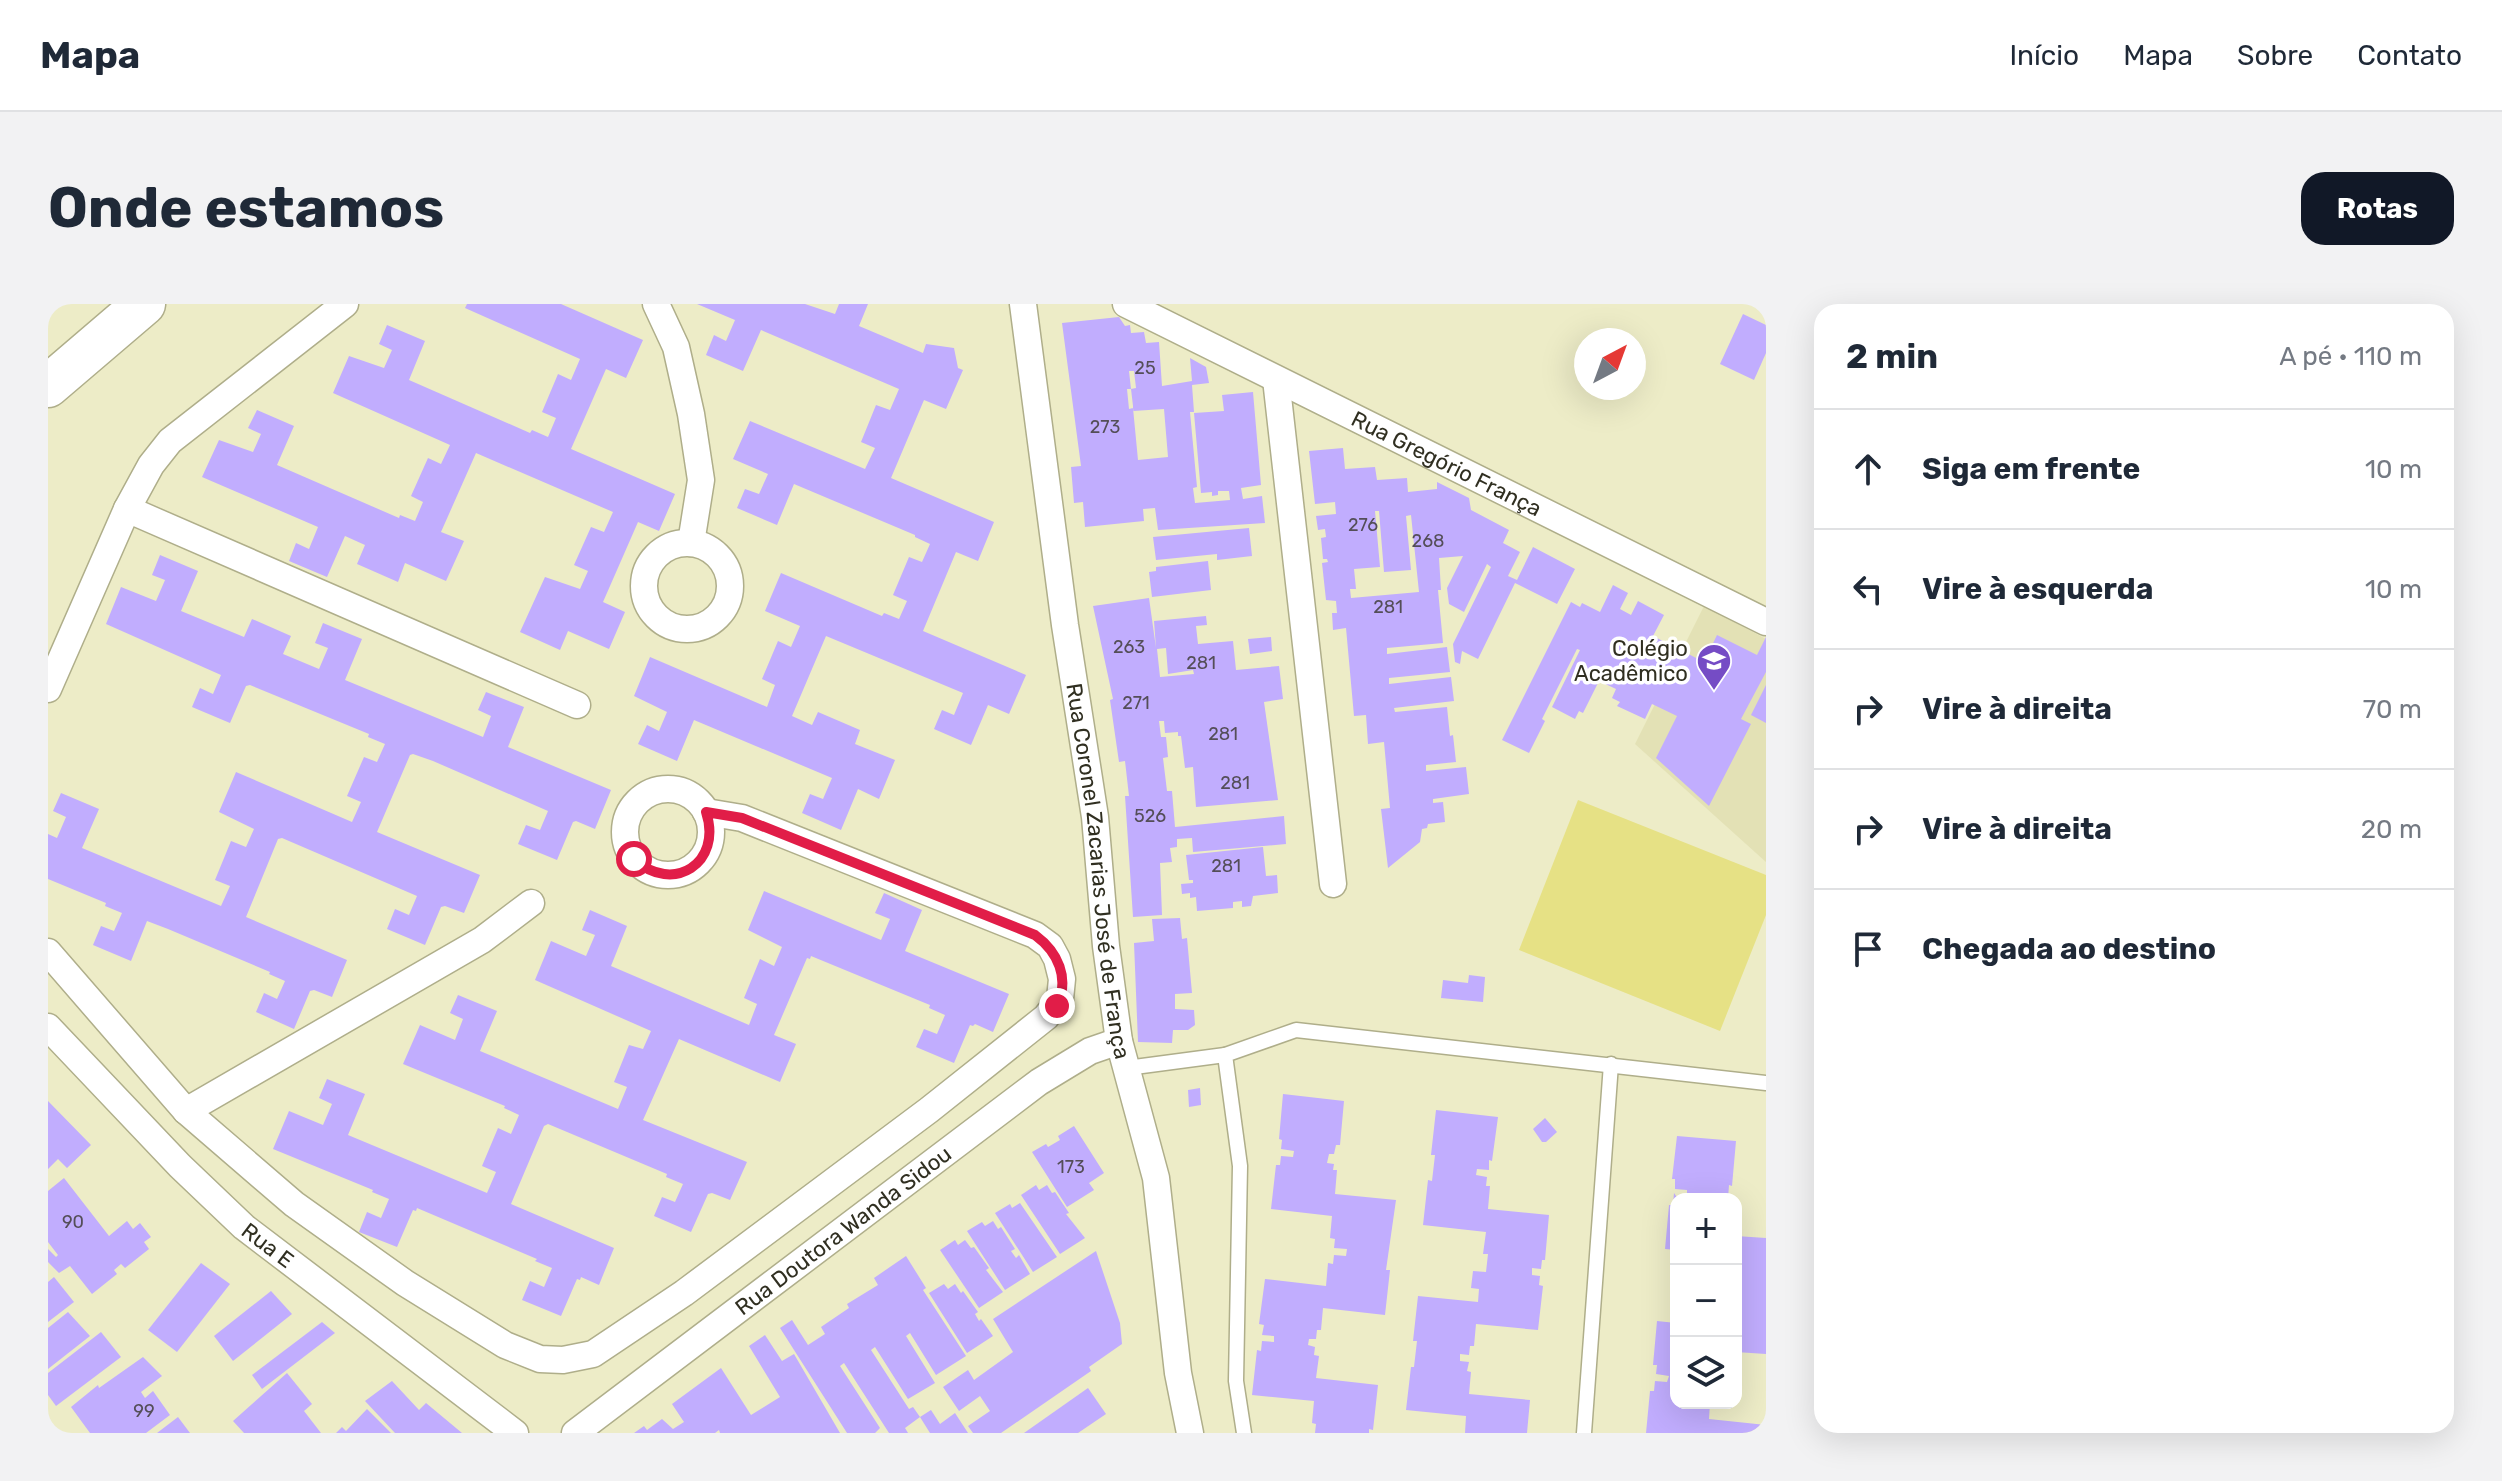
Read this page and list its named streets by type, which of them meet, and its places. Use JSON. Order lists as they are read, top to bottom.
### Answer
{
  "streets": {
    "street": [
      "Rua Gregório França",
      "Rua Coronel Zacarias José de França",
      "Rua Doutora Wanda Sidou",
      "Rua E"
    ]
  },
  "crossings": [
    ["Rua Coronel Zacarias José de França", "Rua Doutora Wanda Sidou"]
  ],
  "places": {
    "school or university": ["Colégio Acadêmico"]
  },
  "house_numbers": [
    "25",
    "273",
    "276",
    "268",
    "281",
    "263",
    "281",
    "271",
    "281",
    "281",
    "526",
    "281",
    "173",
    "90",
    "99"
  ],
  "north": "top right",
  "page": {
    "header": "Mapa",
    "nav": [
      "Início",
      "Mapa",
      "Sobre",
      "Contato"
    ],
    "buttons": "Rotas",
    "title": "Onde estamos",
    "heading": ["2 min", "A pé · 110 m"],
    "list": [
      ["Siga em frente", "10 m"],
      ["Vire à esquerda", "10 m"],
      ["Vire à direita", "70 m"],
      ["Vire à direita", "20 m"],
      "Chegada ao destino"
    ],
    "map_buttons": ["+", "−"]
  }
}
